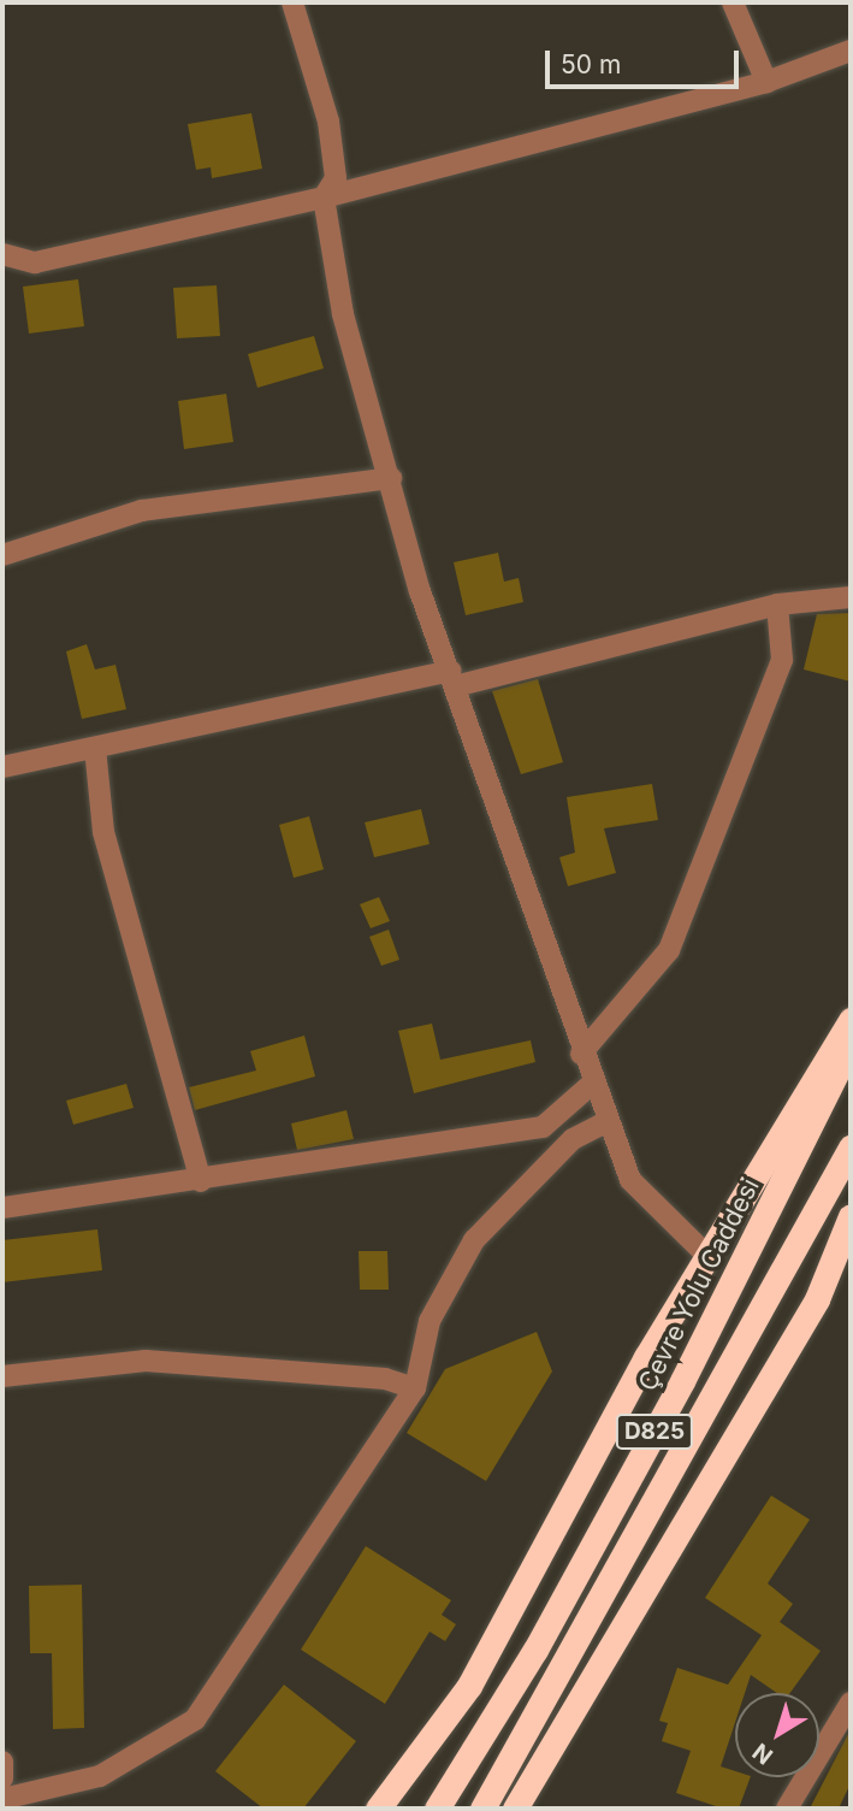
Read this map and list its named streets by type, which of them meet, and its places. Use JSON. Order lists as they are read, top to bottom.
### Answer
{
  "streets": {
    "highway": ["Çevre Yolu Caddesi", "D825"]
  },
  "scale_bar": "50 m",
  "north": "bottom left"
}
